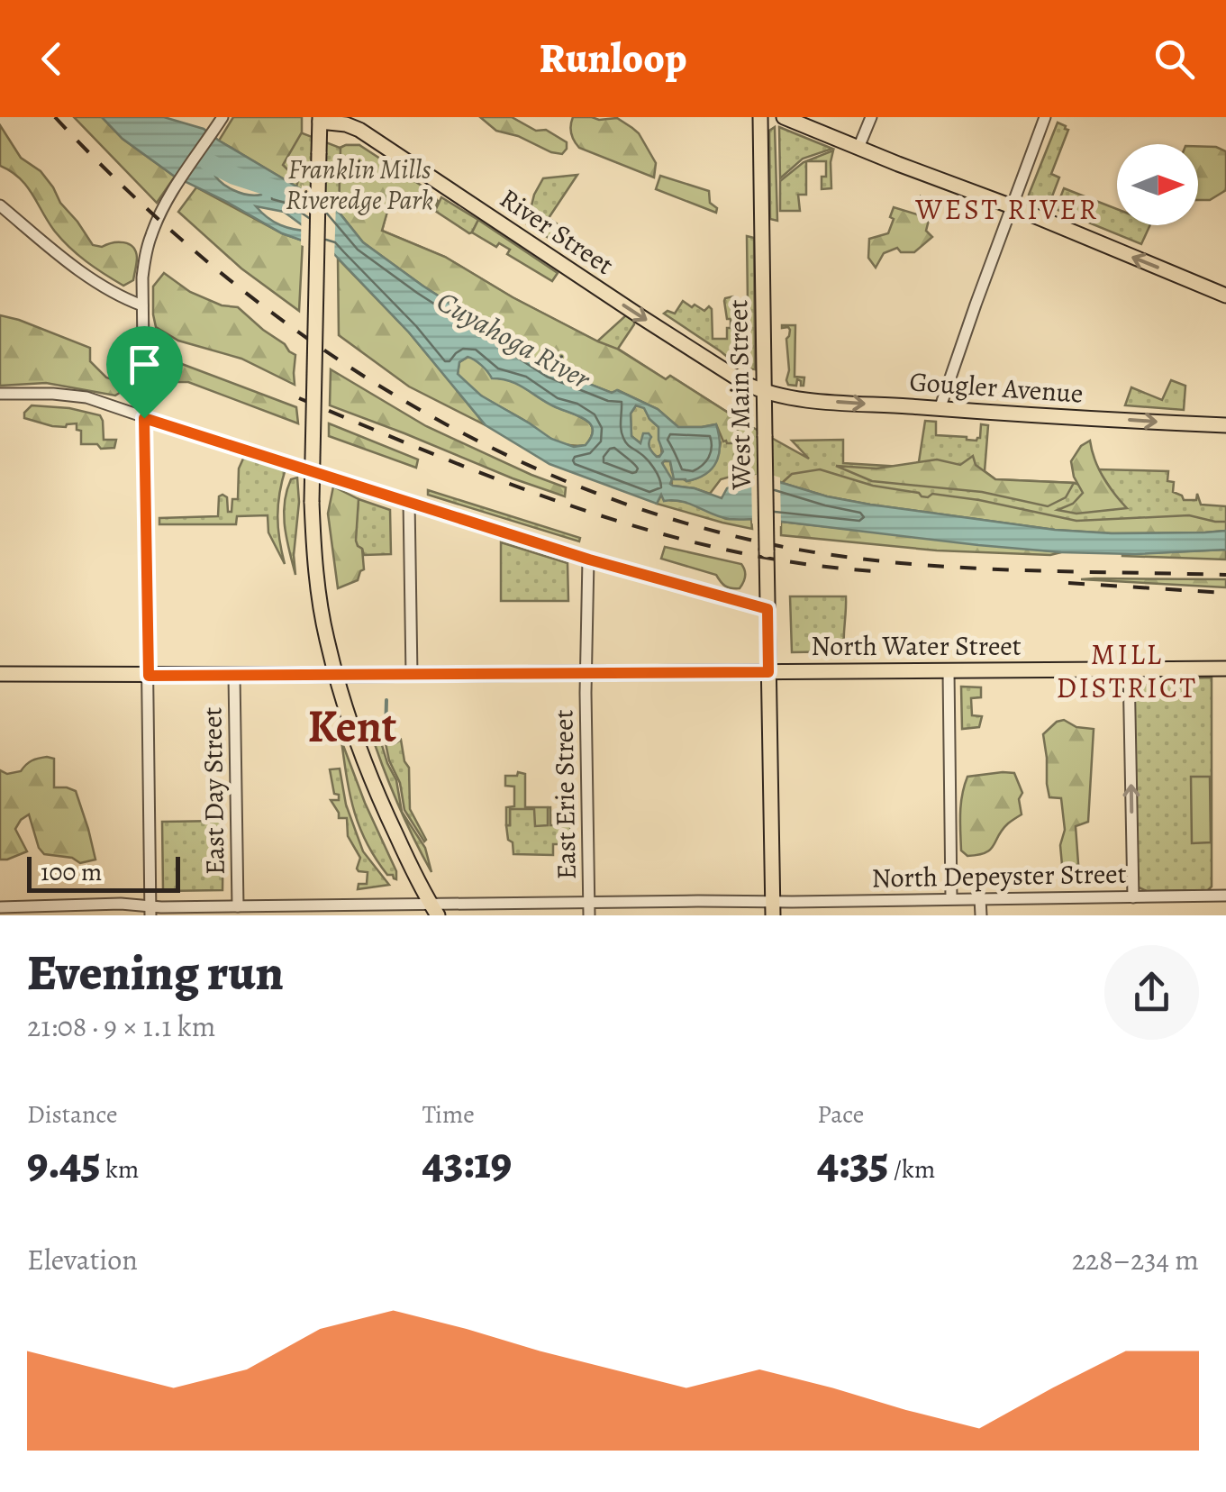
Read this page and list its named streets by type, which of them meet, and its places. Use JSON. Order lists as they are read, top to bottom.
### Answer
{
  "streets": {
    "main road": [
      "River Street",
      "Gougler Avenue",
      "West Main Street",
      "North Water Street"
    ],
    "street": ["East Day Street", "East Erie Street", "North Depeyster Street"]
  },
  "crossings": [
    ["River Street", "Gougler Avenue"],
    ["River Street", "West Main Street"],
    ["Gougler Avenue", "West Main Street"],
    ["West Main Street", "North Water Street"],
    ["West Main Street", "North Depeyster Street"],
    ["North Water Street", "East Day Street"],
    ["North Water Street", "East Erie Street"],
    ["East Day Street", "North Depeyster Street"],
    ["East Erie Street", "North Depeyster Street"]
  ],
  "one_way": ["River Street", "Gougler Avenue"],
  "districts": ["WEST RIVER", "MILL DISTRICT", "Kent"],
  "water": ["Cuyahoga River"],
  "parks": ["Franklin Mills Riveredge Park"],
  "scale_bar": "100 m",
  "north": "right",
  "page": {
    "header": "Runloop",
    "scale": "100 m",
    "heading": ["Evening run", "21:08 · 9 × 1.1 km"],
    "stats": [
      ["Distance", "9.45 km"],
      ["Time", "43:19"],
      ["Pace", "4:35 /km"]
    ],
    "chart": ["Elevation", "228–234 m"]
  }
}
